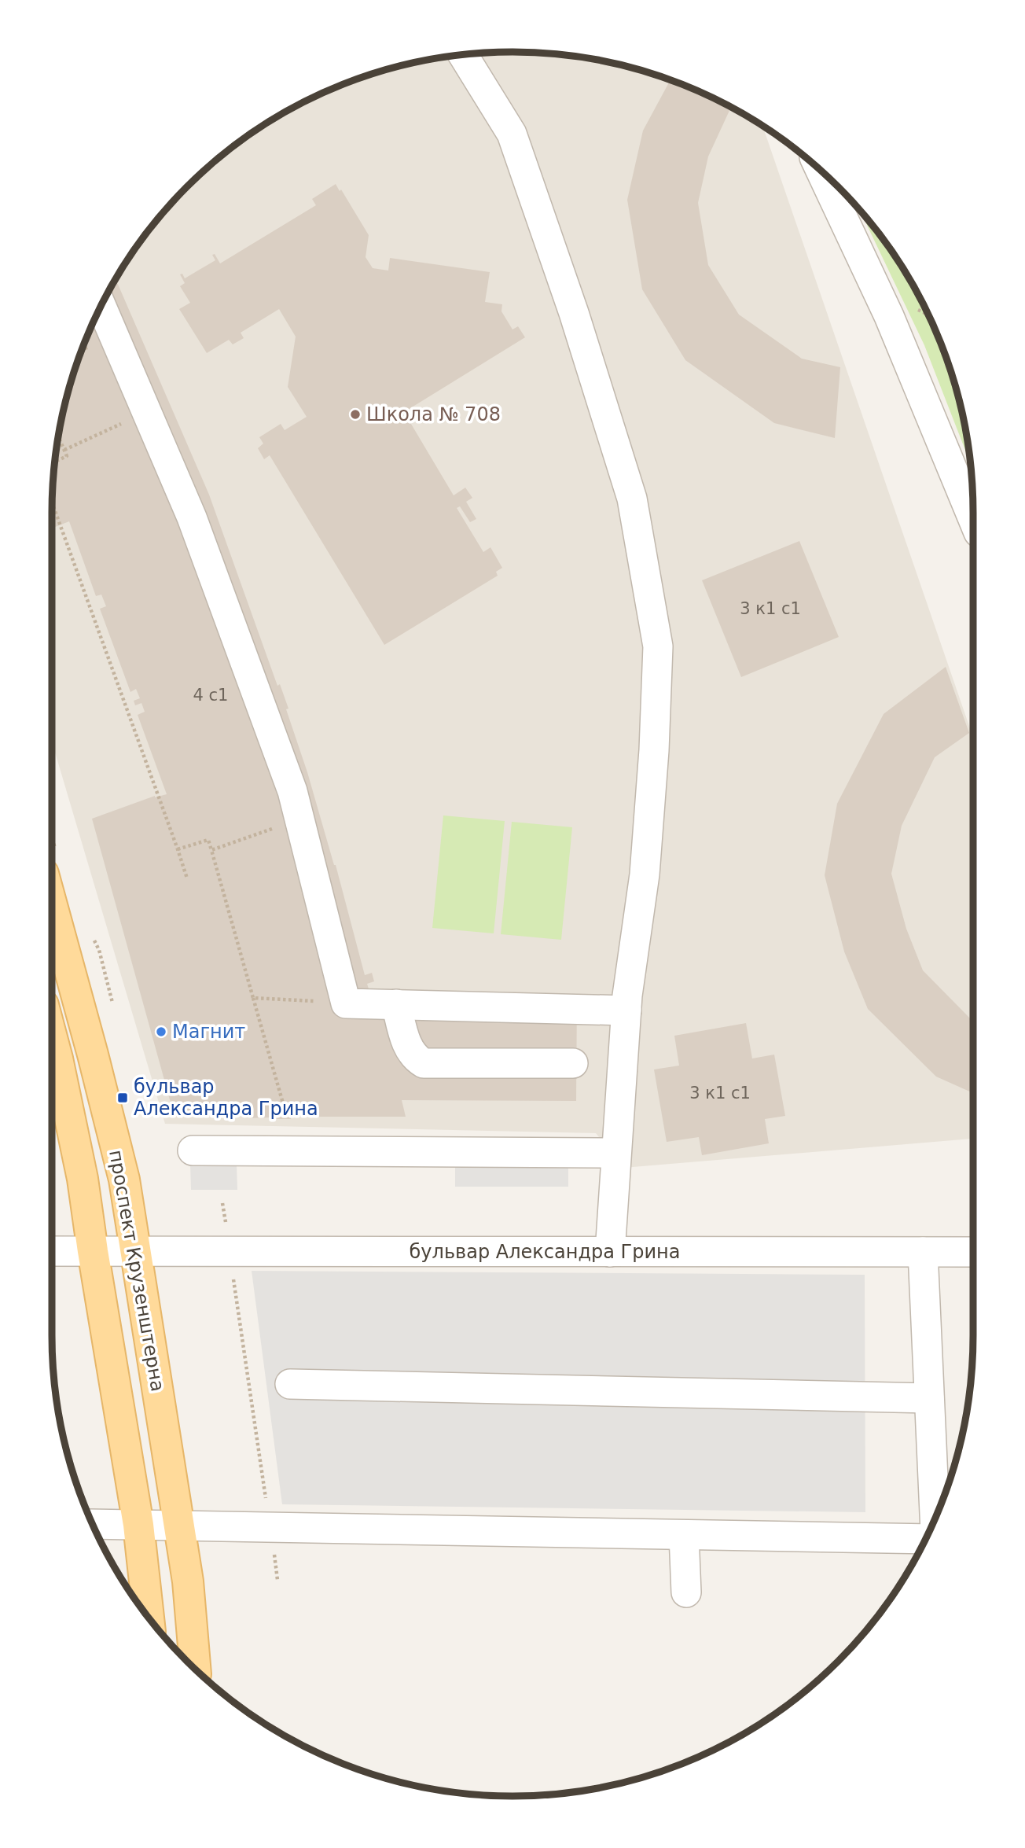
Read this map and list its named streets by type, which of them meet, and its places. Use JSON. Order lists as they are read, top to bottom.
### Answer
{
  "streets": {
    "main road": ["проспект Крузенштерна"],
    "street": ["бульвар Александра Грина"]
  },
  "crossings": [
    ["бульвар Александра Грина", "проспект Крузенштерна"]
  ],
  "places": {
    "other": ["Школа № 708", "Магнит"],
    "transit": ["бульвар Александра Грина"]
  },
  "house_numbers": ["3 к1 с1", "4 с1", "3 к1 с1"]
}
